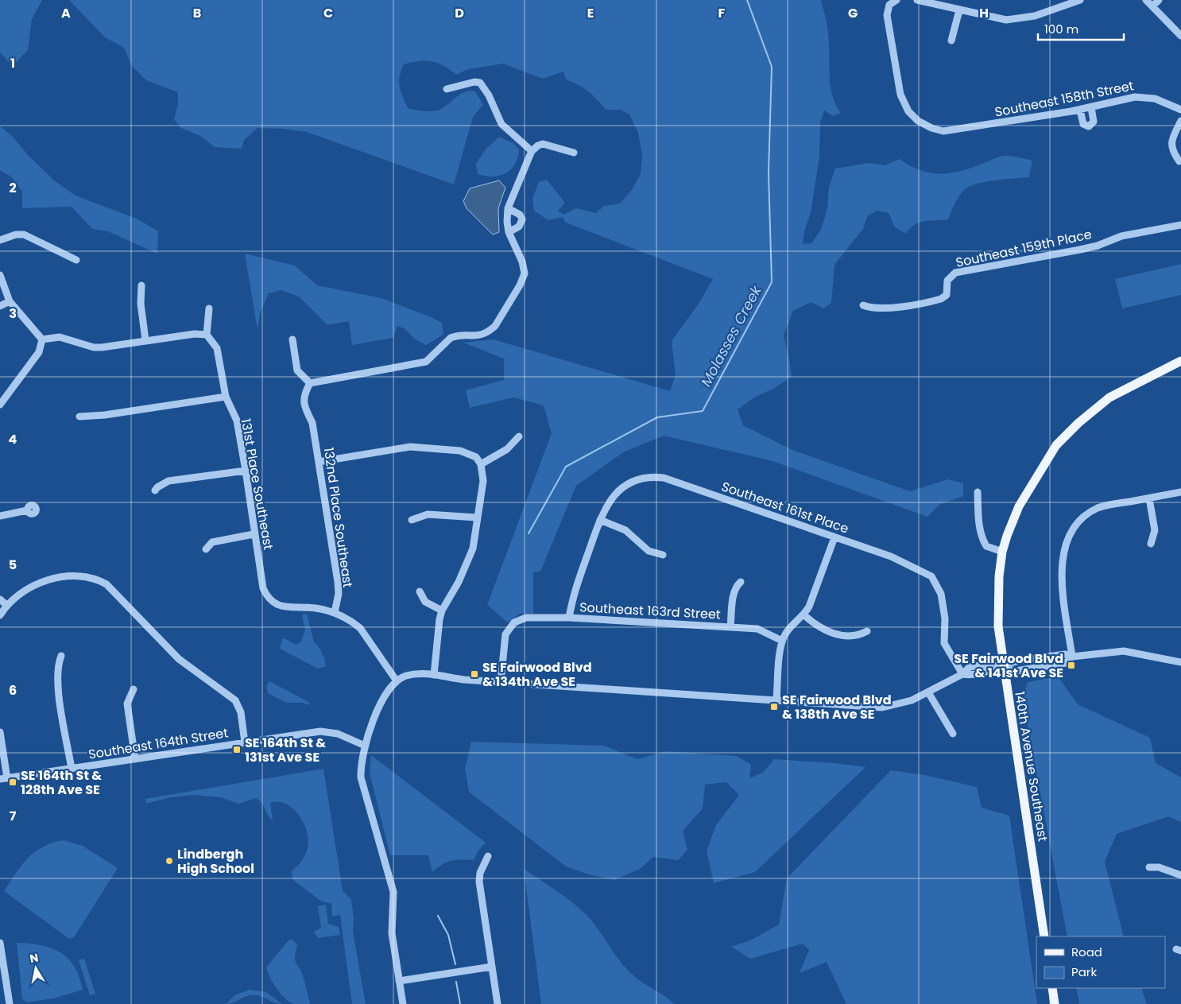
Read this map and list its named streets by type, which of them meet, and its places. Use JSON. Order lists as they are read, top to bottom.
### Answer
{
  "streets": {
    "main road": ["140th Avenue Southeast"],
    "street": [
      "Southeast 158th Street",
      "Southeast 159th Place",
      "131st Place Southeast",
      "Southeast 161st Place",
      "132nd Place Southeast",
      "Southeast 163rd Street",
      "Southeast 164th Street"
    ]
  },
  "crossings": [
    ["131st Place Southeast", "132nd Place Southeast"]
  ],
  "water": ["Molasses Creek"],
  "places": {
    "transit": [
      "SE Fairwood Blvd & 141st Ave SE",
      "SE Fairwood Blvd & 134th Ave SE",
      "SE Fairwood Blvd & 138th Ave SE",
      "SE 164th St & 131st Ave SE",
      "SE 164th St & 128th Ave SE"
    ],
    "other": ["Lindbergh High School"]
  },
  "legend": ["Road", "Park"],
  "scale_bar": "100 m",
  "north": "top",
  "grid": {
    "columns": [
      "A",
      "B",
      "C",
      "D",
      "E",
      "F",
      "G",
      "H"
    ],
    "rows": [
      "1",
      "2",
      "3",
      "4",
      "5",
      "6",
      "7"
    ]
  }
}
